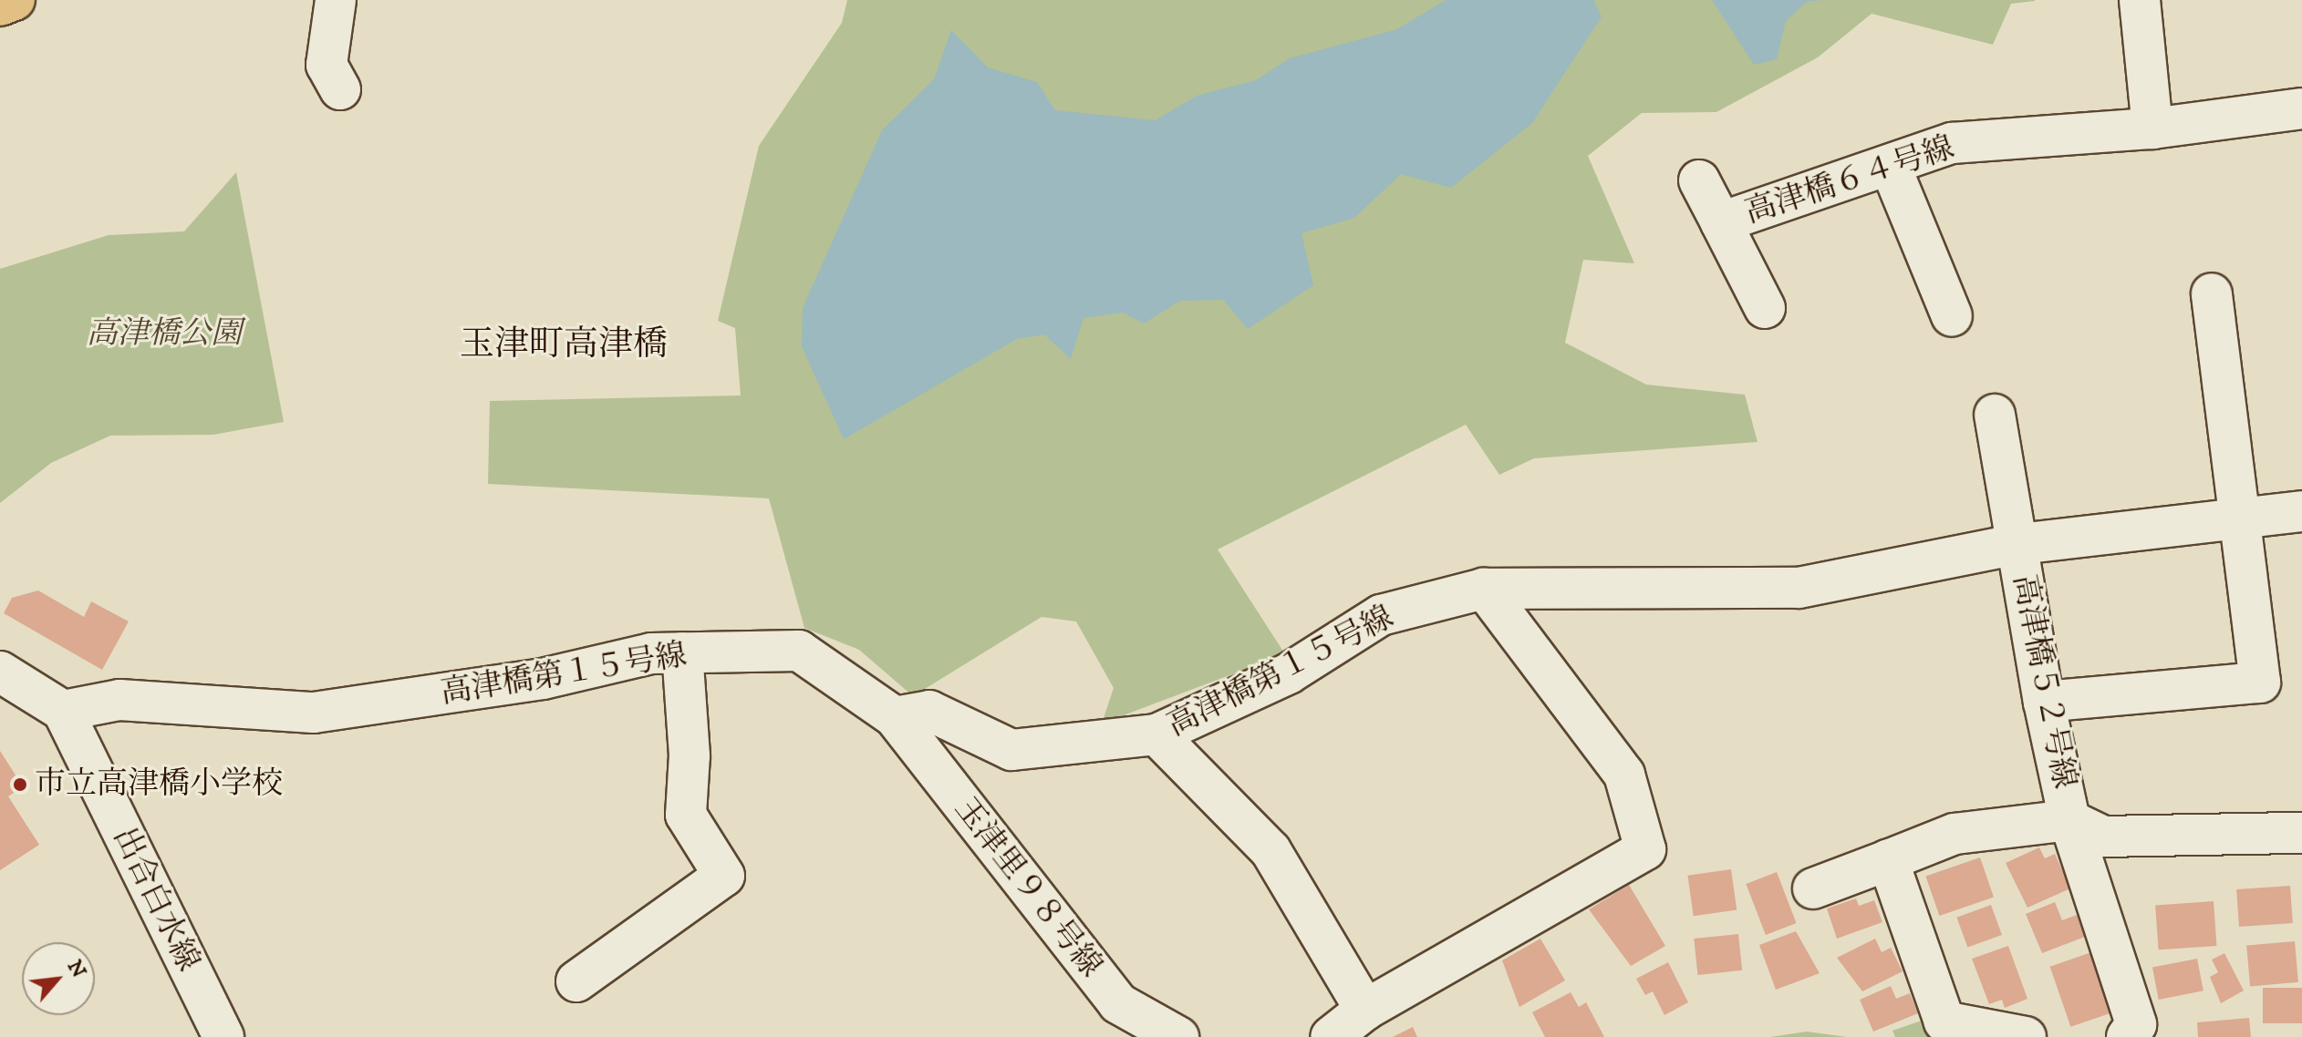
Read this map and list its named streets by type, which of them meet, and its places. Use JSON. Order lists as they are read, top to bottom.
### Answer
{
  "streets": {
    "street": [
      "高津橋６４号線",
      "高津橋第１５号線",
      "高津橋５２号線",
      "玉津里９８号線",
      "出合白水線"
    ]
  },
  "crossings": [
    ["高津橋第１５号線", "高津橋５２号線"],
    ["高津橋第１５号線", "玉津里９８号線"],
    ["高津橋第１５号線", "出合白水線"]
  ],
  "districts": ["玉津町高津橋"],
  "parks": ["高津橋公園"],
  "places": ["市立高津橋小学校"],
  "north": "top right"
}
